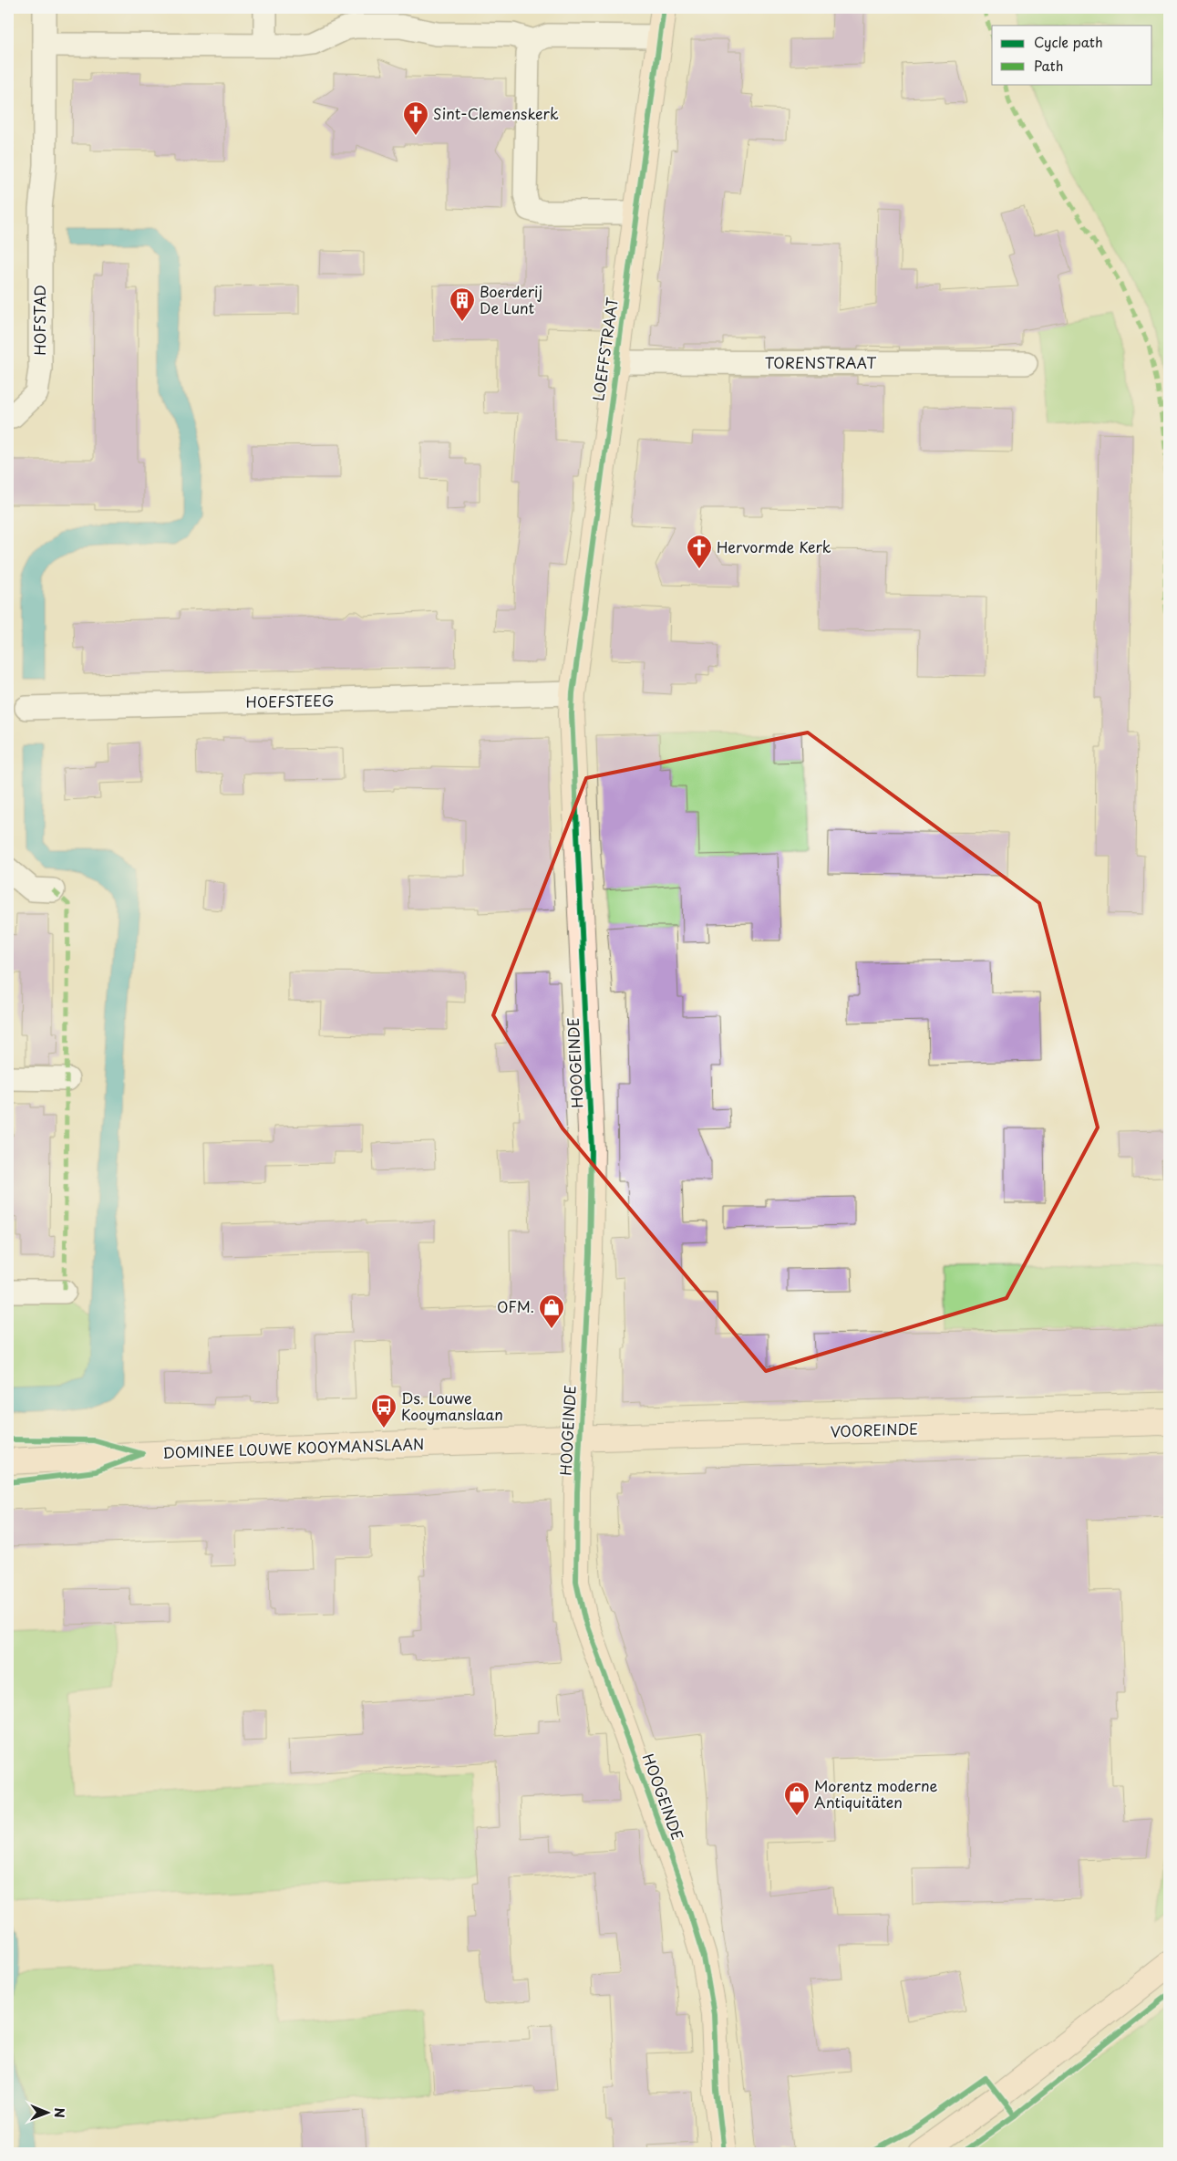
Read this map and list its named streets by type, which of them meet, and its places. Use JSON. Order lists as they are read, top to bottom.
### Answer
{
  "streets": {
    "main road": [
      "LOEFFSTRAAT",
      "HOOGEINDE",
      "VOOREINDE",
      "DOMINEE LOUWE KOOYMANSLAAN"
    ],
    "street": ["HOFSTAD", "TORENSTRAAT", "HOEFSTEEG"]
  },
  "crossings": [
    ["LOEFFSTRAAT", "TORENSTRAAT"],
    ["LOEFFSTRAAT", "HOEFSTEEG"],
    ["LOEFFSTRAAT", "HOOGEINDE"],
    ["HOEFSTEEG", "HOOGEINDE"],
    ["HOOGEINDE", "VOOREINDE"],
    ["HOOGEINDE", "DOMINEE LOUWE KOOYMANSLAAN"],
    ["VOOREINDE", "DOMINEE LOUWE KOOYMANSLAAN"]
  ],
  "places": {
    "church": ["Sint-Clemenskerk", "Hervormde Kerk"],
    "building": ["Boerderij De Lunt"],
    "shop": ["OFM.", "Morentz moderne Antiquitäten"],
    "bus stop": ["Ds. Louwe Kooymanslaan"]
  },
  "legend": ["Cycle path", "Path"],
  "north": "right"
}
